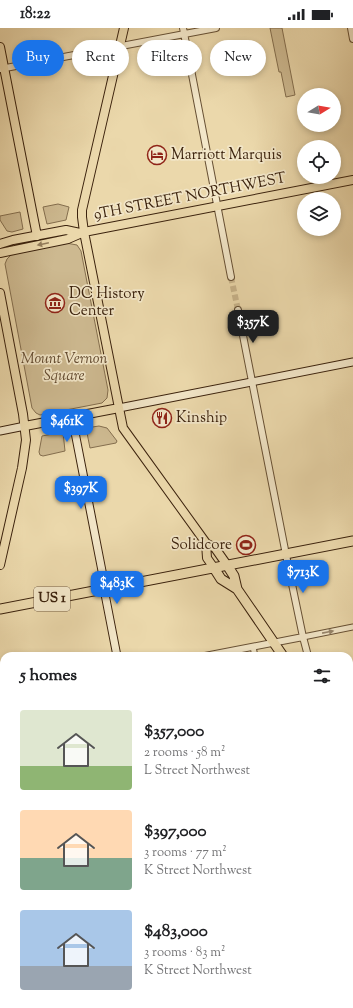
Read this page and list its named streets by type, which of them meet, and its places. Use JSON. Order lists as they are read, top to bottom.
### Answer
{
  "streets": {
    "highway": ["US 1"],
    "main road": ["9TH STREET NORTHWEST"]
  },
  "parks": ["Mount Vernon Square"],
  "places": {
    "hotel": ["Marriott Marquis"],
    "museum": ["DC History Center"],
    "restaurant": ["Kinship"],
    "sports": ["Solidcore"]
  },
  "north": "right",
  "page": {
    "status": "18:22",
    "chip": [
      "Buy",
      "Rent",
      "Filters",
      "New"
    ],
    "price": [
      "$357K",
      "$461K",
      "$397K",
      "$713K",
      "$483K"
    ],
    "heading": "5 homes",
    "list": [
      {
        "name": "$357,000",
        "note": "2 rooms · 58 m² · L Street Northwest"
      },
      {
        "name": "$397,000",
        "note": "3 rooms · 77 m² · K Street Northwest"
      },
      {
        "name": "$483,000",
        "note": "3 rooms · 83 m² · K Street Northwest"
      }
    ]
  }
}
